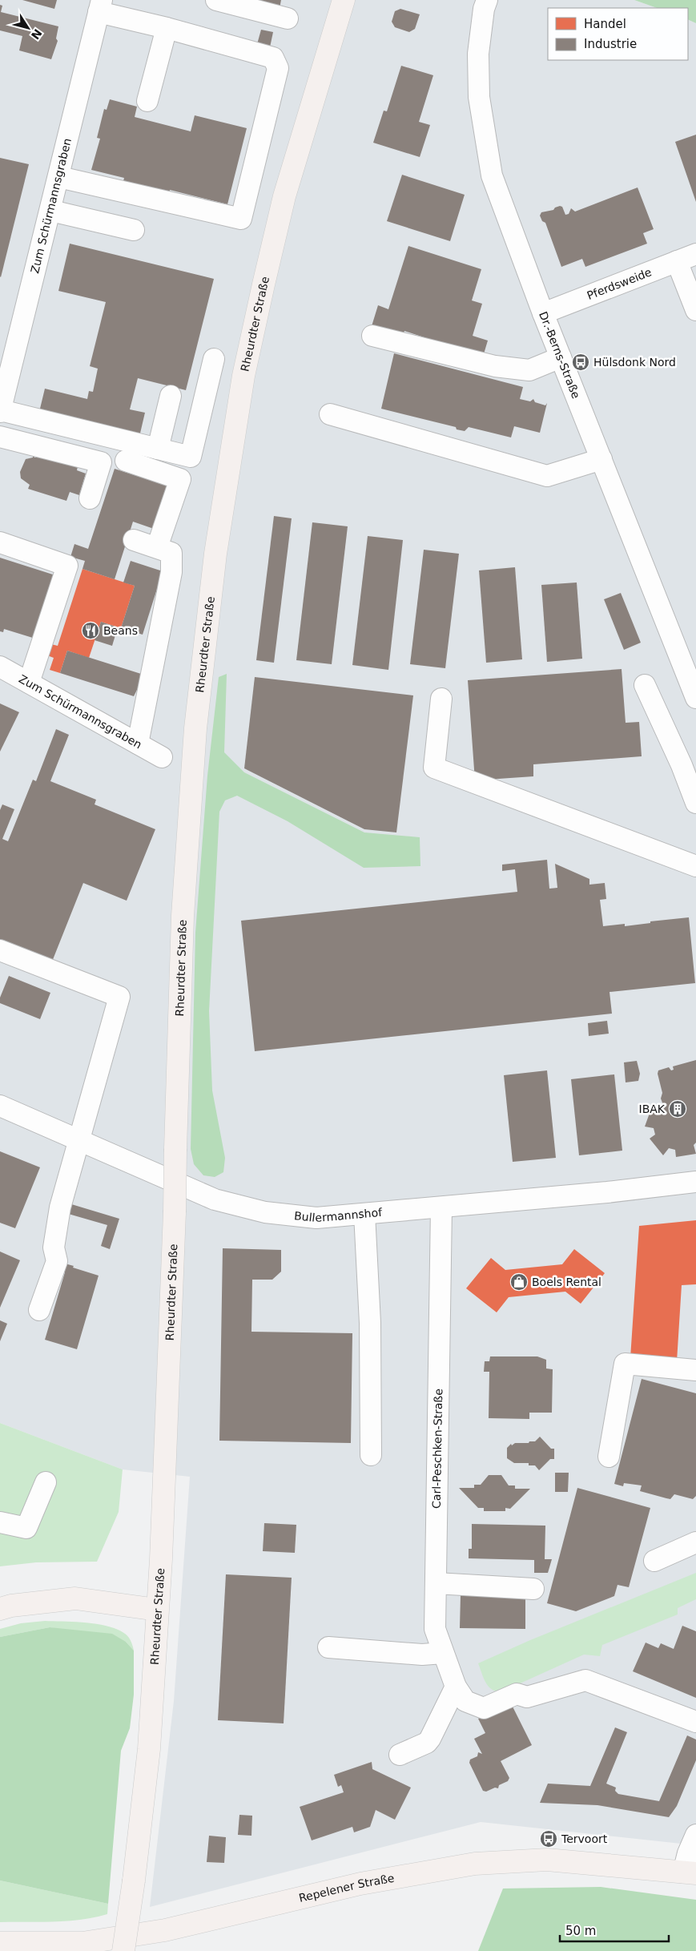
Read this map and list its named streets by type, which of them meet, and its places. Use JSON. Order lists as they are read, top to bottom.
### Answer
{
  "streets": {
    "main road": ["Rheurdter Straße", "Repelener Straße"],
    "street": [
      "Zum Schürmannsgraben",
      "Pferdsweide",
      "Dr.-Berns-Straße",
      "Bullermannshof",
      "Carl-Peschken-Straße"
    ]
  },
  "crossings": [
    ["Pferdsweide", "Dr.-Berns-Straße"],
    ["Bullermannshof", "Carl-Peschken-Straße"]
  ],
  "places": {
    "bus stop": ["Hülsdonk Nord", "Tervoort"],
    "restaurant": ["Beans"],
    "building": ["IBAK"],
    "shop": ["Boels Rental"]
  },
  "legend": ["Handel", "Industrie"],
  "scale_bar": "50 m",
  "north": "bottom right"
}
